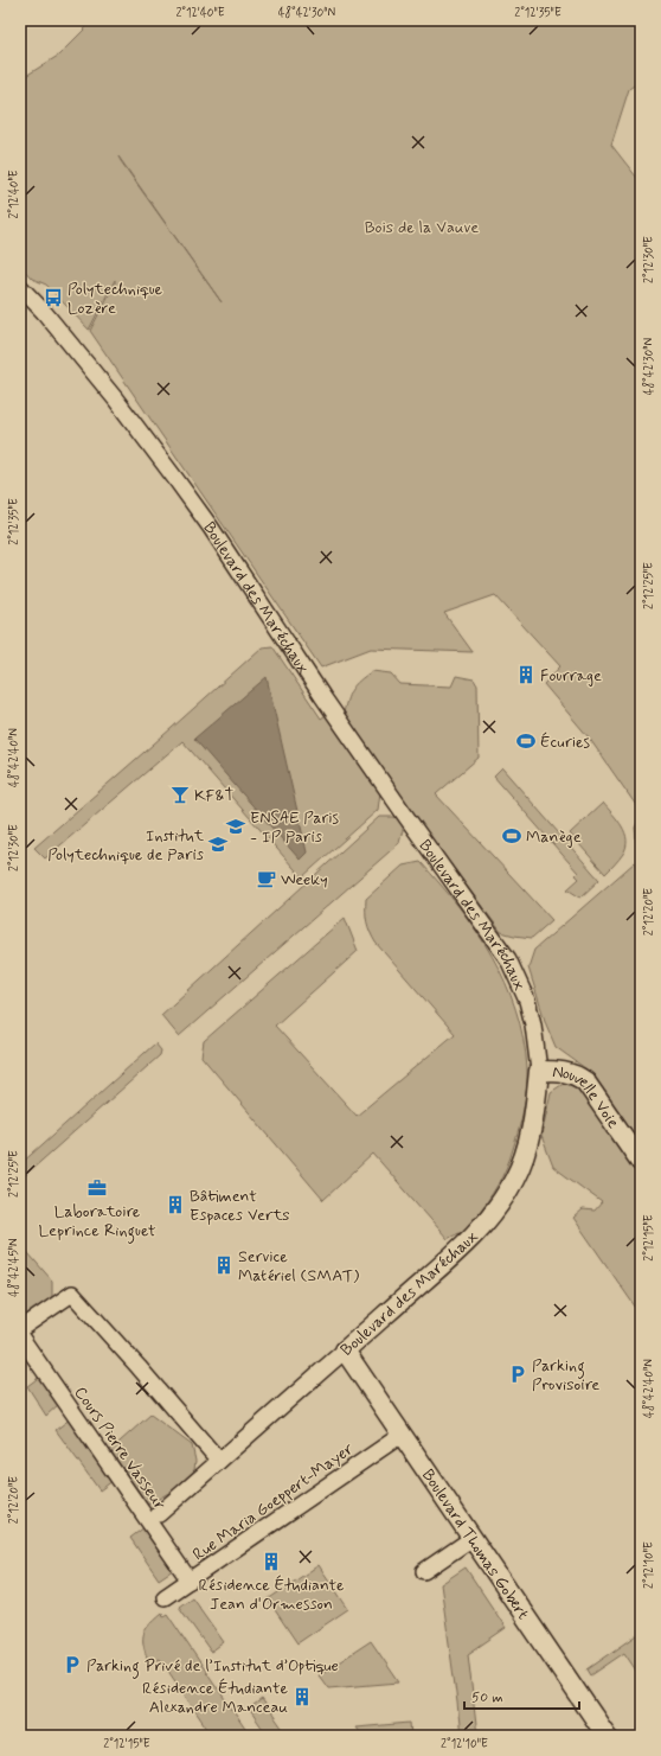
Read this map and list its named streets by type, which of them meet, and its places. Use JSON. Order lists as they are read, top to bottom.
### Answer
{
  "streets": {
    "street": [
      "Boulevard des Maréchaux",
      "Nouvelle Voie",
      "Cours Pierre Vasseur",
      "Rue Maria Goeppert-Mayer",
      "Boulevard Thomas Gobert"
    ]
  },
  "crossings": [
    ["Boulevard des Maréchaux", "Nouvelle Voie"],
    ["Boulevard des Maréchaux", "Boulevard Thomas Gobert"],
    ["Cours Pierre Vasseur", "Rue Maria Goeppert-Mayer"],
    ["Rue Maria Goeppert-Mayer", "Boulevard Thomas Gobert"]
  ],
  "parks": ["Bois de la Vauve"],
  "places": {
    "bus stop": ["Polytechnique Lozère"],
    "building": [
      "Fourrage",
      "Bâtiment Espaces Verts",
      "Service Matériel (SMAT)",
      "Résidence Étudiante Jean d'Ormesson",
      "Résidence Étudiante Alexandre Manceau"
    ],
    "sports": ["Écuries", "Manège"],
    "bar": ["KF&T"],
    "school or university": ["ENSAE Paris - IP Paris", "Institut Polytechnique de Paris"],
    "cafe": ["Weeky"],
    "office": ["Laboratoire Leprince Ringuet"],
    "parking": ["Parking Provisoire", "Parking Privé de l’Institut d’Optique"]
  },
  "scale_bar": "50 m",
  "coordinates": [
    "2°12'40\"E",
    "48°42'30\"N",
    "2°12'35\"E",
    "2°12'30\"E",
    "2°12'25\"E",
    "48°42'40\"N",
    "2°12'20\"E",
    "2°12'15\"E",
    "48°42'45\"N",
    "2°12'10\"E"
  ]
}
